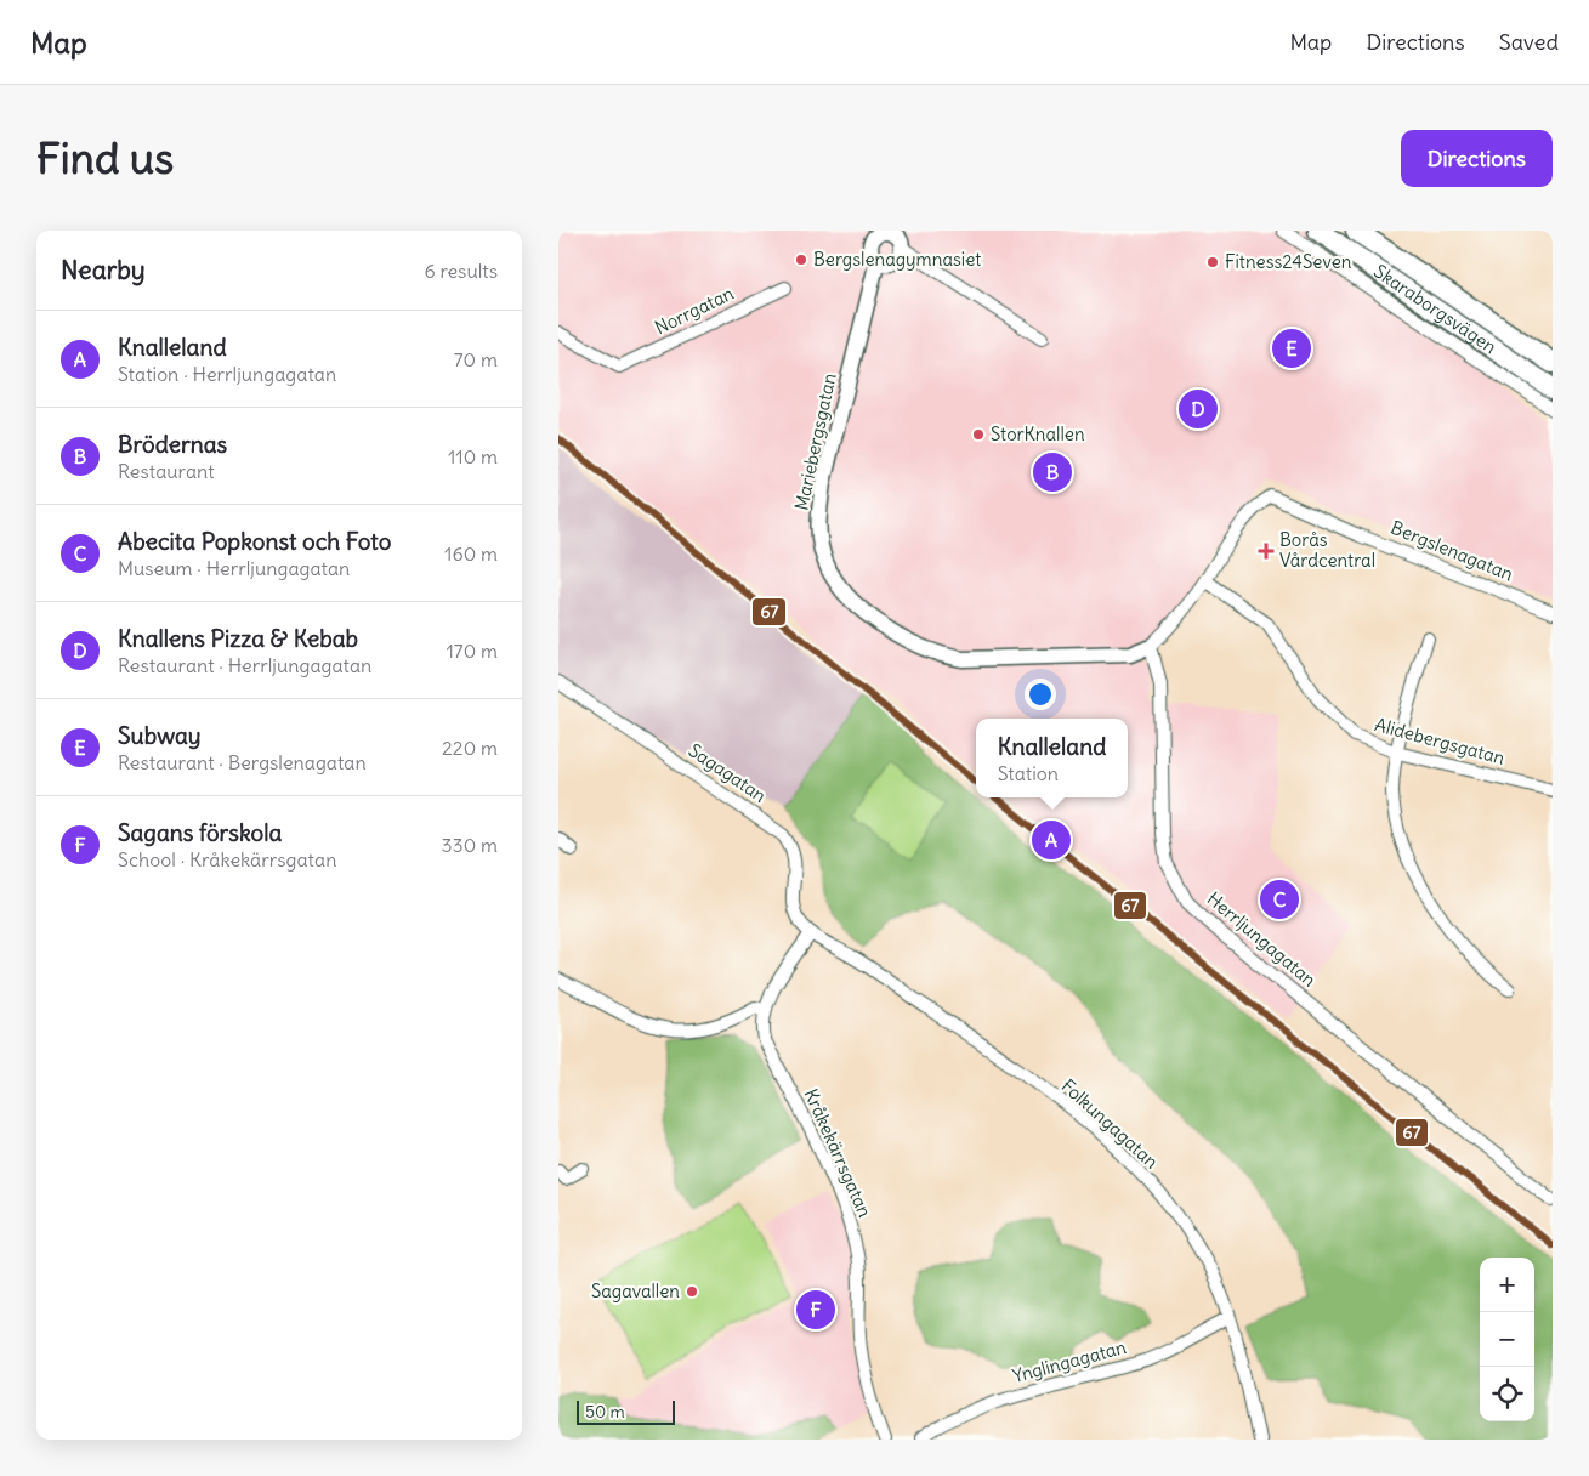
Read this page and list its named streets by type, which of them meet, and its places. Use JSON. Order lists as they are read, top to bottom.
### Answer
{
  "streets": {
    "main road": ["Skaraborgsvägen"],
    "street": [
      "Norrgatan",
      "Mariebergsgatan",
      "Bergslenagatan",
      "Alidebergsgatan",
      "Sagagatan",
      "Herrljungagatan",
      "Folkungagatan",
      "Kråkekärrsgatan",
      "Ynglingagatan"
    ]
  },
  "crossings": [
    ["Mariebergsgatan", "Herrljungagatan"],
    ["Bergslenagatan", "Alidebergsgatan"],
    ["Sagagatan", "Folkungagatan"],
    ["Sagagatan", "Kråkekärrsgatan"],
    ["Folkungagatan", "Kråkekärrsgatan"],
    ["Folkungagatan", "Ynglingagatan"]
  ],
  "places": {
    "other": [
      "Bergslenagymnasiet",
      "Fitness24Seven",
      "StorKnallen",
      "Sagavallen"
    ],
    "health": ["Borås Vårdcentral"]
  },
  "lines": ["transit line 67"],
  "scale_bar": "50 m",
  "page": {
    "header": "Map",
    "nav": ["Map", "Directions", "Saved"],
    "buttons": "Directions",
    "title": "Find us",
    "heading": ["Nearby", "6 results"],
    "list": [
      {
        "mark": "A",
        "name": "Knalleland",
        "note": "Station · Herrljungagatan",
        "value": "70 m"
      },
      {
        "mark": "B",
        "name": "Brödernas",
        "note": "Restaurant",
        "value": "110 m"
      },
      {
        "mark": "C",
        "name": "Abecita Popkonst och Foto",
        "note": "Museum · Herrljungagatan",
        "value": "160 m"
      },
      {
        "mark": "D",
        "name": "Knallens Pizza & Kebab",
        "note": "Restaurant · Herrljungagatan",
        "value": "170 m"
      },
      {
        "mark": "E",
        "name": "Subway",
        "note": "Restaurant · Bergslenagatan",
        "value": "220 m"
      },
      {
        "mark": "F",
        "name": "Sagans förskola",
        "note": "School · Kråkekärrsgatan",
        "value": "330 m"
      }
    ],
    "pins": [
      "E",
      "D",
      "B",
      "A",
      "C",
      "F"
    ],
    "popup": ["Knalleland", "Station"],
    "map_buttons": ["+", "−"],
    "scale": "50 m"
  }
}
